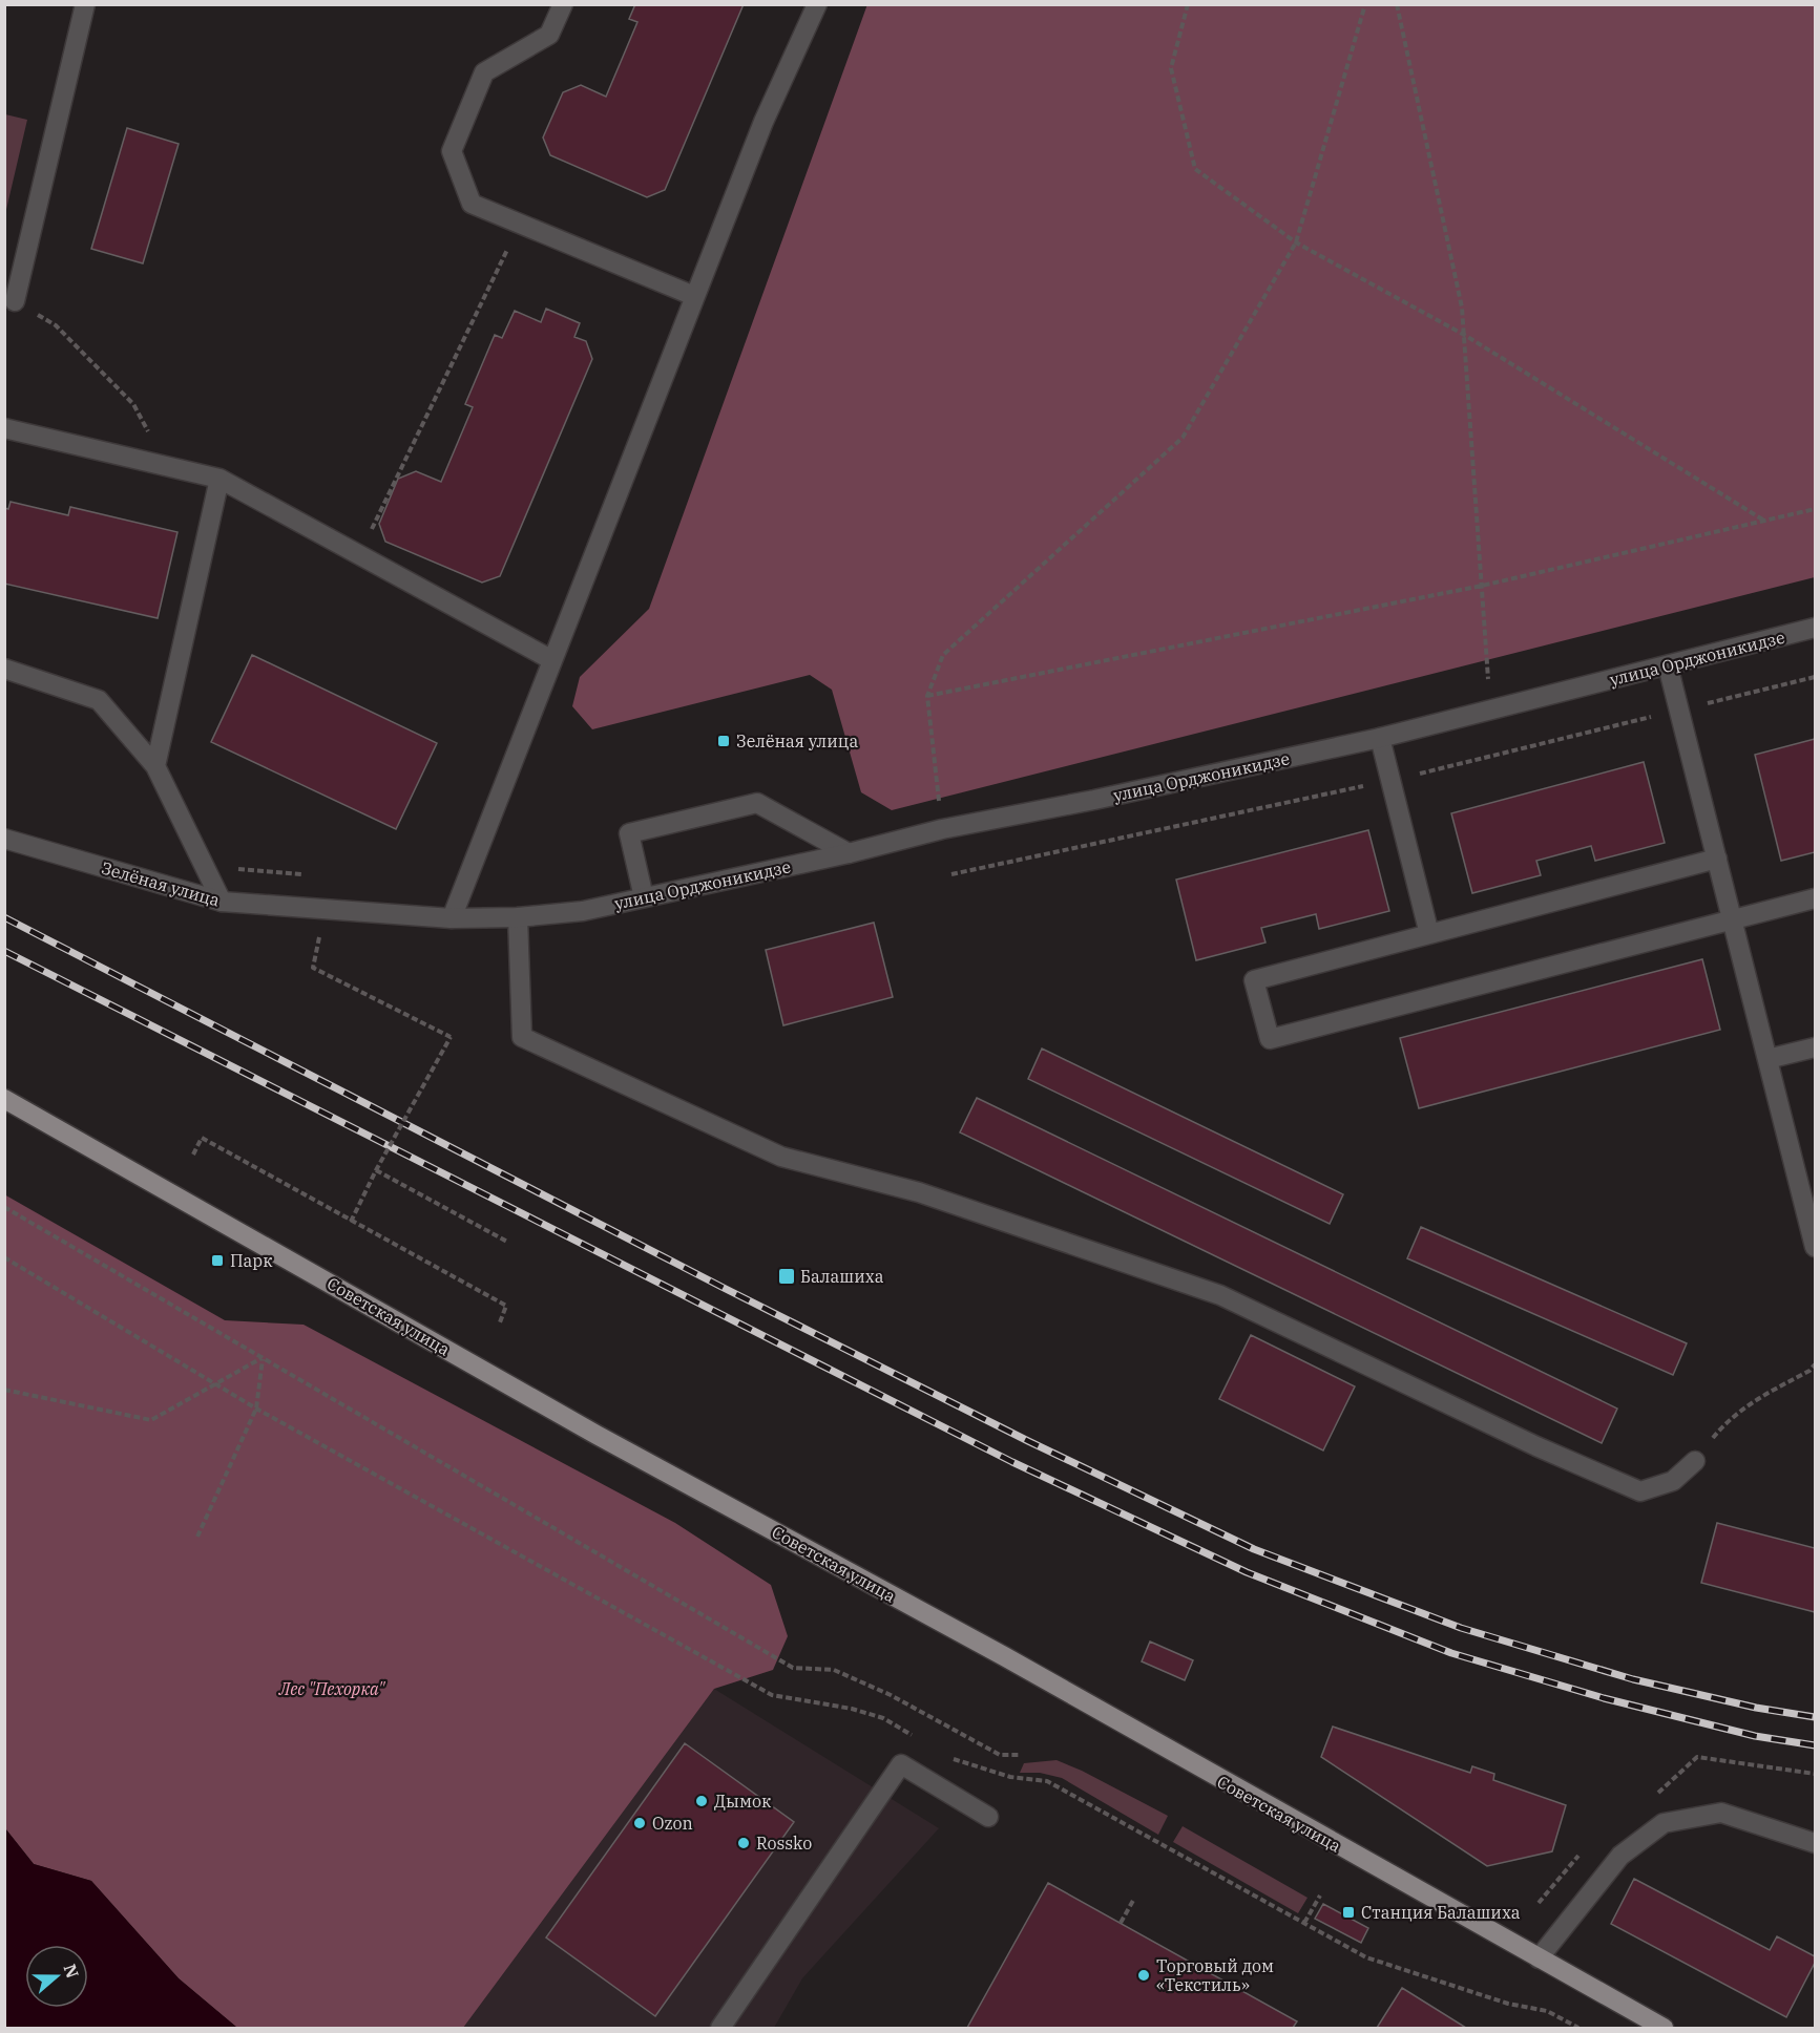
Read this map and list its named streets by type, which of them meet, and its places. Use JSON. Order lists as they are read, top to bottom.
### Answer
{
  "streets": {
    "main road": ["Советская улица"],
    "street": ["улица Орджоникидзе", "Зелёная улица"]
  },
  "crossings": [
    ["улица Орджоникидзе", "Зелёная улица"]
  ],
  "parks": ["Лес \"Пехорка\""],
  "places": {
    "transit": [
      "Зелёная улица",
      "Парк",
      "Балашиха",
      "Станция Балашиха"
    ],
    "other": [
      "Дымок",
      "Ozon",
      "Rossko",
      "Торговый дом «Текстиль»"
    ]
  },
  "north": "right"
}
